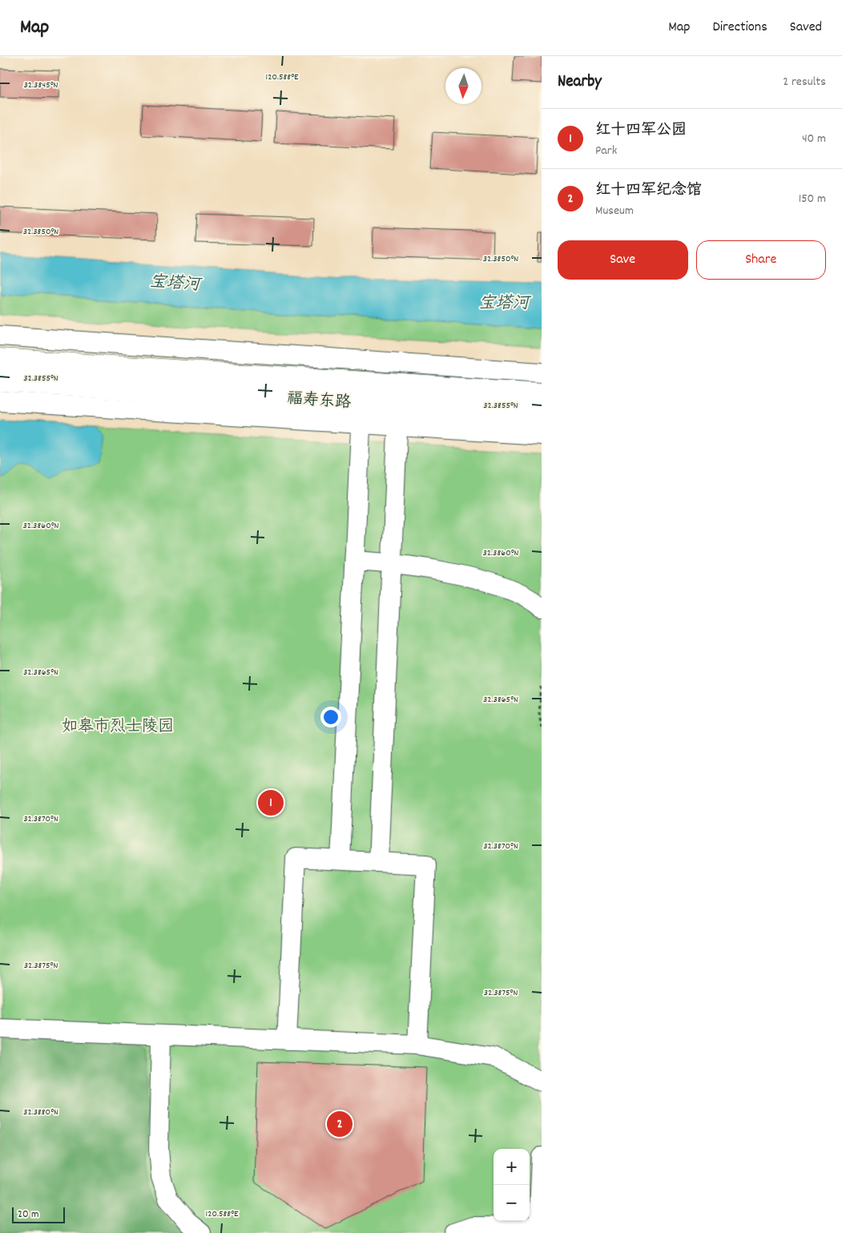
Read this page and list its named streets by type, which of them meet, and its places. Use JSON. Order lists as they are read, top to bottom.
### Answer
{
  "streets": {
    "main road": ["福寿东路"]
  },
  "water": ["宝塔河"],
  "parks": ["如皋市烈士陵园"],
  "scale_bar": "20 m",
  "north": "bottom",
  "page": {
    "header": "Map",
    "nav": ["Map", "Directions", "Saved"],
    "heading": ["Nearby", "2 results"],
    "list": [
      {
        "mark": "1",
        "name": "红十四军公园",
        "note": "Park",
        "value": "40 m"
      },
      {
        "mark": "2",
        "name": "红十四军纪念馆",
        "note": "Museum",
        "value": "150 m"
      }
    ],
    "buttons": ["Save", "Share"],
    "pins": ["1", "2"],
    "map_buttons": ["+", "−"],
    "scale": "20 m"
  },
  "coordinates": [
    "120.588°E",
    "32.3845°N",
    "32.3850°N",
    "32.3855°N",
    "32.3860°N",
    "32.3865°N",
    "32.3870°N",
    "32.3875°N",
    "32.3880°N"
  ]
}
